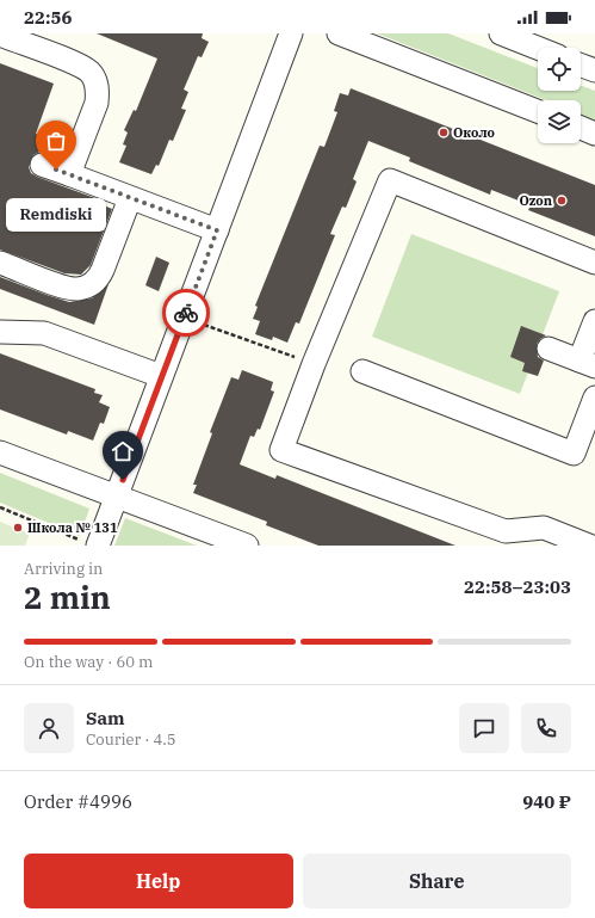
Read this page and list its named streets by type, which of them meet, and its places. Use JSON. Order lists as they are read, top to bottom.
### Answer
{
  "places": [
    "Около",
    "Remdiski",
    "Ozon",
    "Школа № 131"
  ],
  "page": {
    "status": "22:56",
    "bubble": "Remdiski",
    "heading": ["2 min", "Arriving in", "22:58–23:03"],
    "panel": [
      "Sam",
      "Courier · 4.5",
      "Order #4996",
      "940 ₽"
    ],
    "bar": "On the way · 60 m",
    "buttons": ["Help", "Share"]
  }
}
